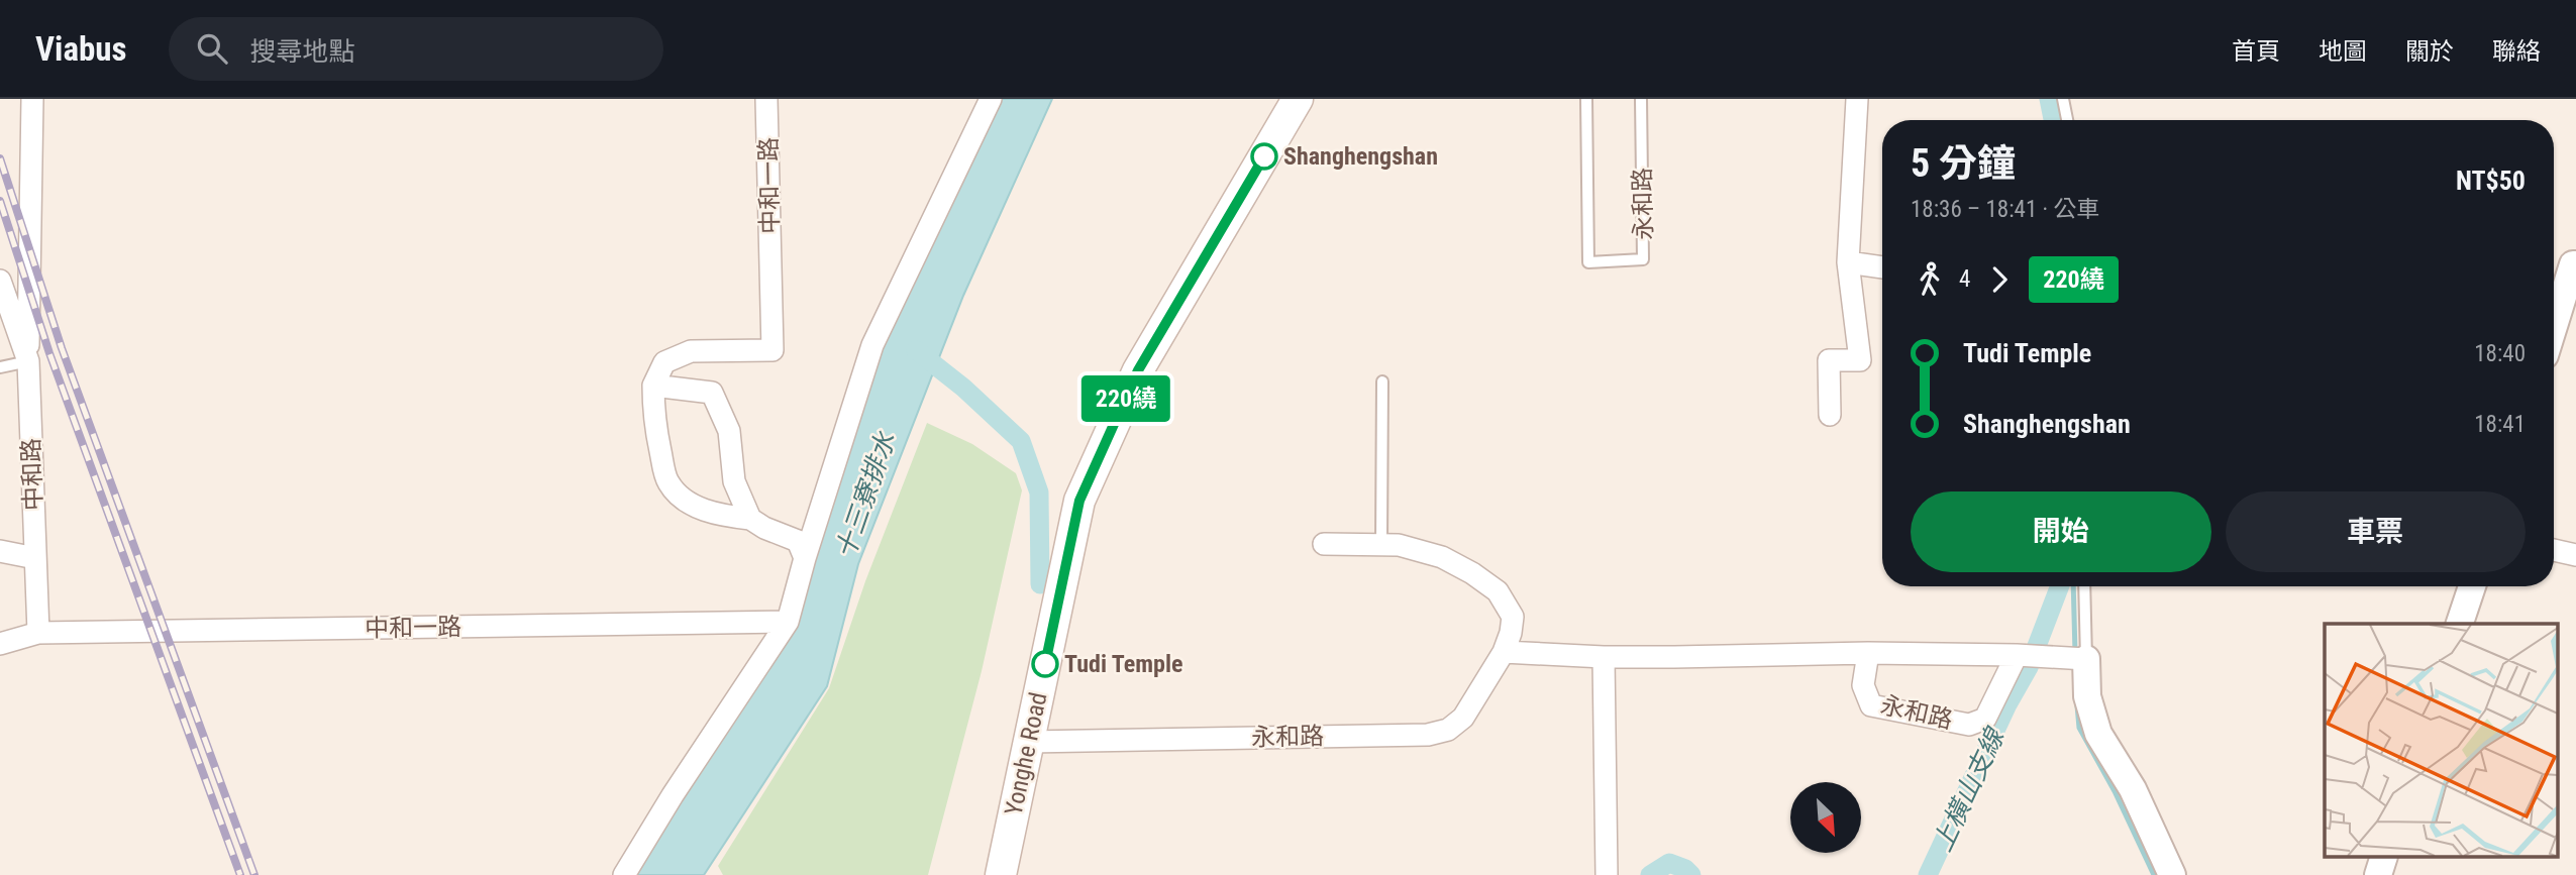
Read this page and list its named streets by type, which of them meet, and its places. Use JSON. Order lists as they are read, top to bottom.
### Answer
{
  "streets": {
    "main road": ["Yonghe Road"],
    "street": ["中和一路", "永和路", "中和路"]
  },
  "crossings": [
    ["中和一路", "中和路"],
    ["永和路", "Yonghe Road"]
  ],
  "water": ["十三寮排水", "上橫山支線"],
  "places": ["Shanghengshan", "Tudi Temple"],
  "lines": ["bus line 220繞"],
  "north": "bottom right",
  "page": {
    "header": "Viabus",
    "search": "搜尋地點",
    "nav": [
      "首頁",
      "地圖",
      "關於",
      "聯絡"
    ],
    "on_map": "220繞",
    "heading": ["5 分鐘", "18:36 – 18:41 · 公車", "NT$50"],
    "legs": ["4", "220繞"],
    "list": [
      {
        "name": "Tudi Temple",
        "value": "18:40"
      },
      {
        "name": "Shanghengshan",
        "value": "18:41"
      }
    ],
    "buttons": ["開始", "車票"]
  }
}
